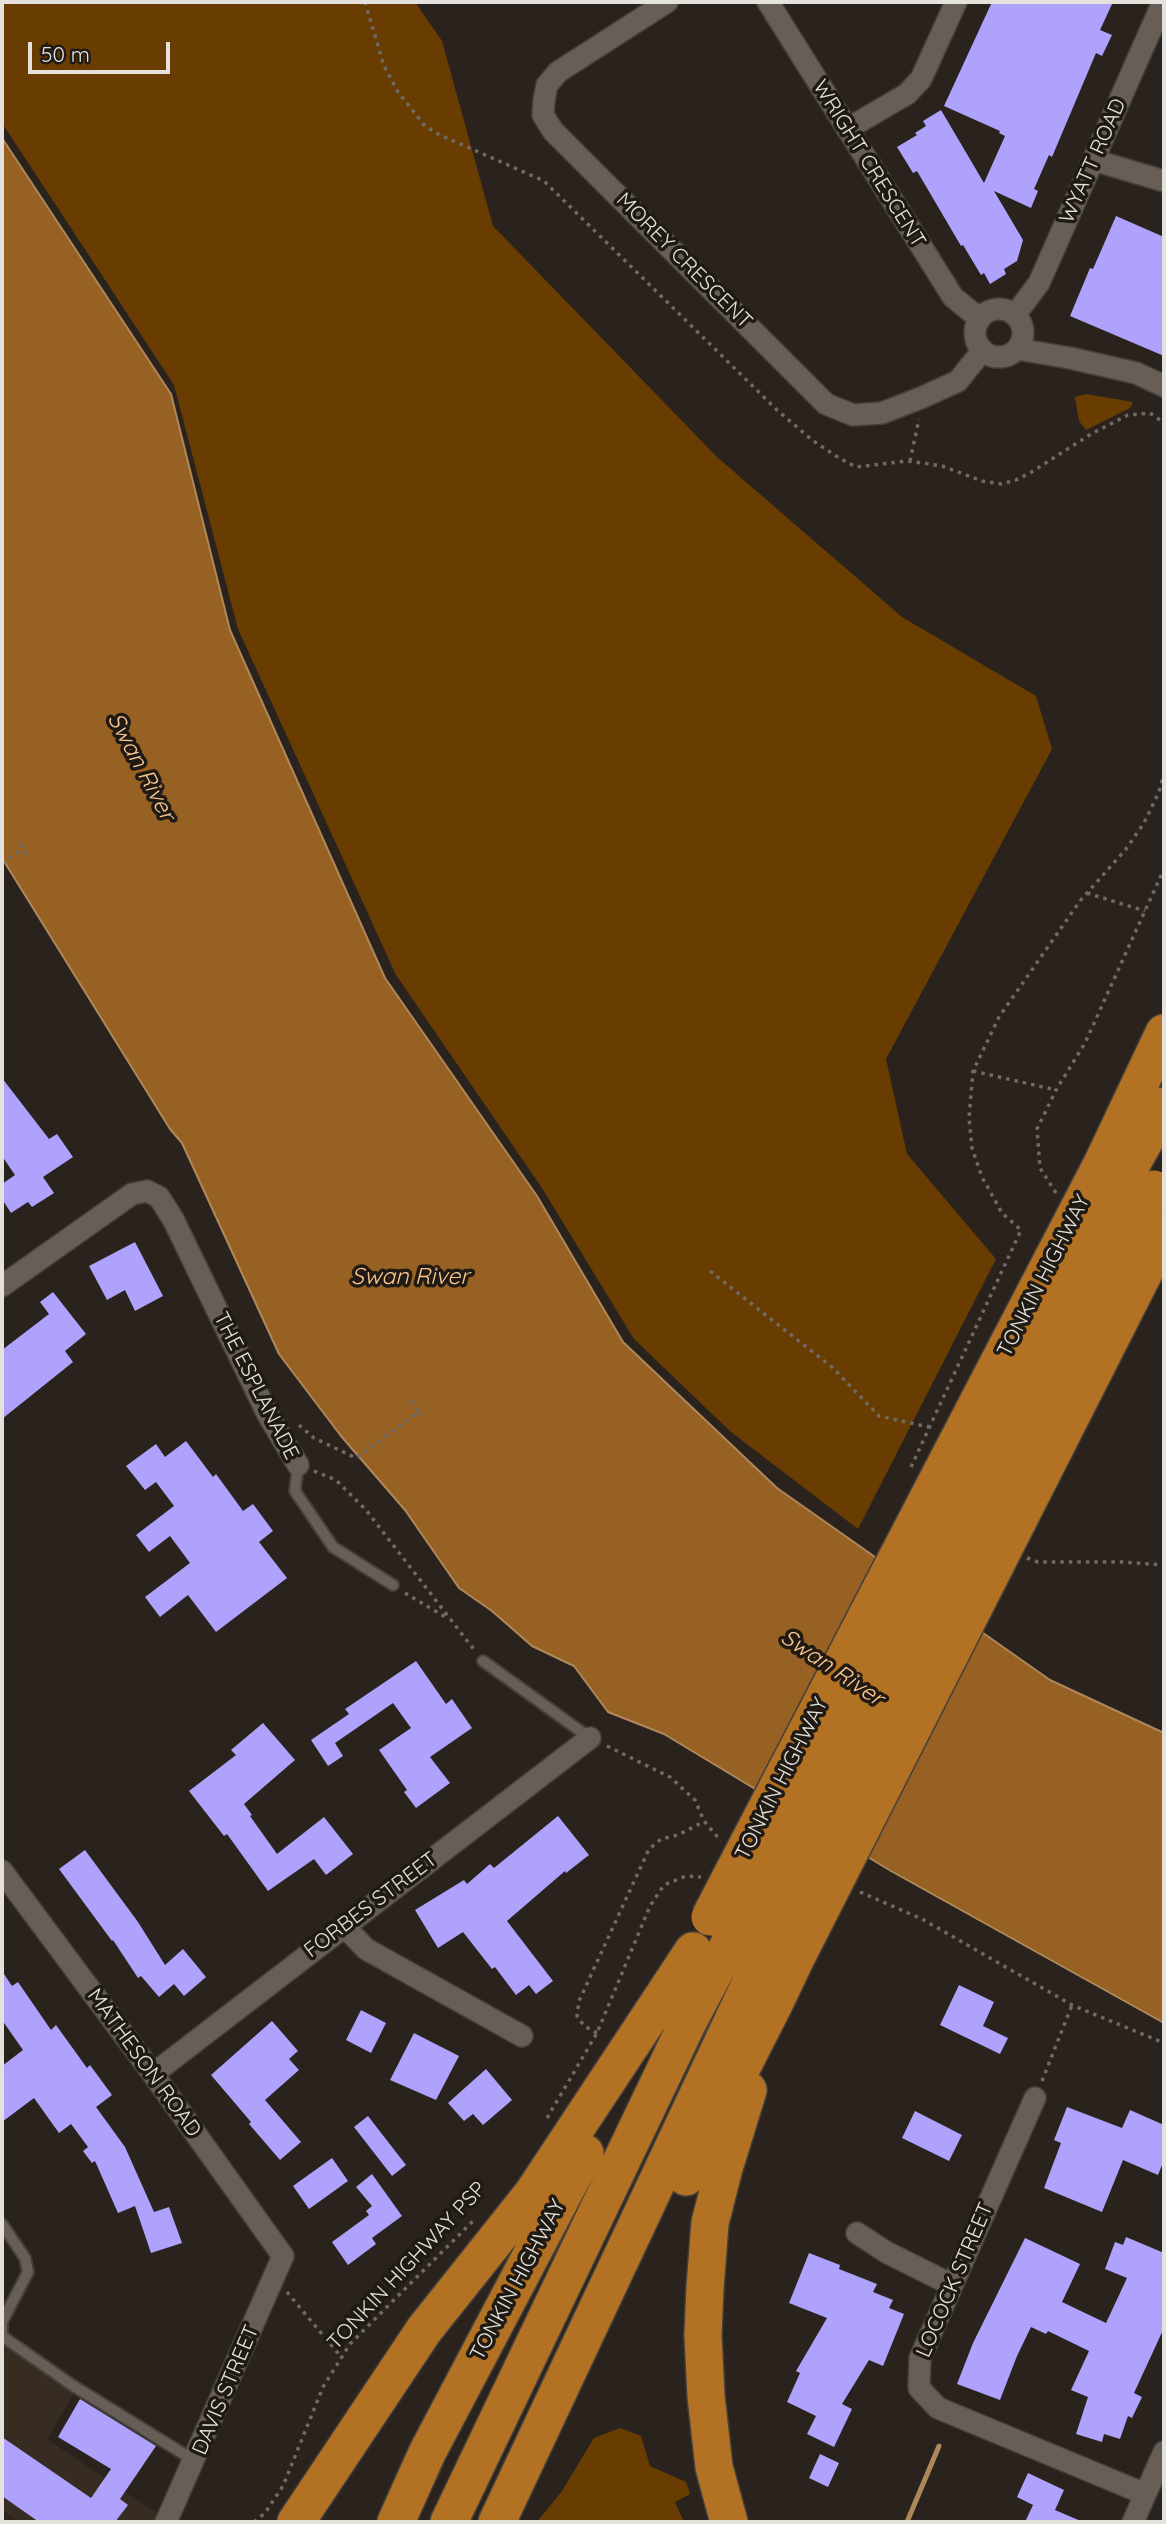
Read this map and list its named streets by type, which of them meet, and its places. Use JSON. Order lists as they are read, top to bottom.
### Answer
{
  "streets": {
    "highway": ["TONKIN HIGHWAY"],
    "street": [
      "WYATT ROAD",
      "WRIGHT CRESCENT",
      "MOREY CRESCENT",
      "THE ESPLANADE",
      "FORBES STREET",
      "MATHESON ROAD",
      "LOCOCK STREET",
      "DAVIS STREET"
    ],
    "path": ["TONKIN HIGHWAY PSP"]
  },
  "crossings": [
    ["WYATT ROAD", "WRIGHT CRESCENT"],
    ["WYATT ROAD", "MOREY CRESCENT"],
    ["WRIGHT CRESCENT", "MOREY CRESCENT"],
    ["FORBES STREET", "MATHESON ROAD"],
    ["MATHESON ROAD", "DAVIS STREET"]
  ],
  "water": ["Swan River"],
  "scale_bar": "50 m"
}
